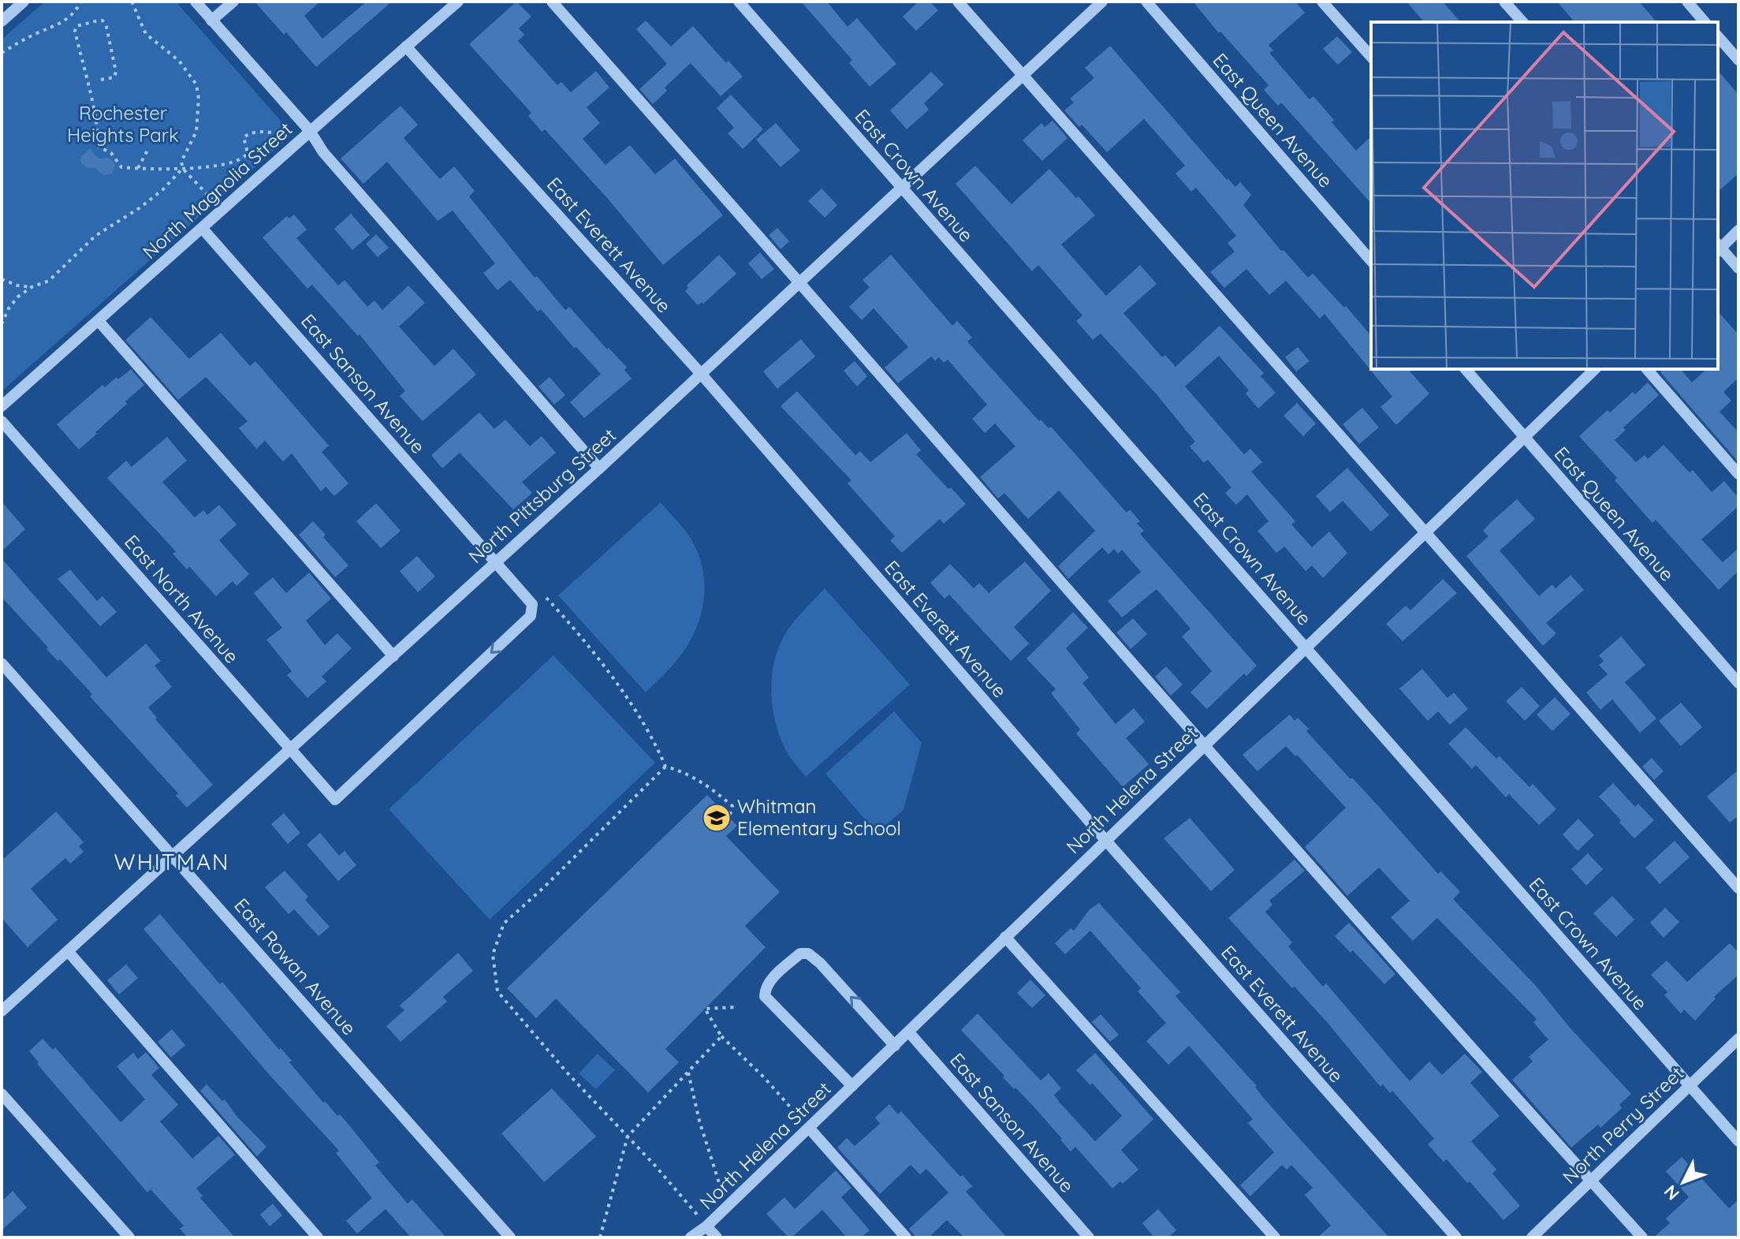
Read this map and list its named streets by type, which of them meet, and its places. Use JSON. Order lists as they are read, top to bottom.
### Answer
{
  "streets": {
    "street": [
      "East Queen Avenue",
      "East Crown Avenue",
      "North Magnolia Street",
      "East Everett Avenue",
      "East Sanson Avenue",
      "North Pittsburg Street",
      "East North Avenue",
      "North Helena Street",
      "East Rowan Avenue",
      "North Perry Street"
    ]
  },
  "crossings": [
    ["East Queen Avenue", "North Helena Street"],
    ["East Crown Avenue", "North Pittsburg Street"],
    ["East Crown Avenue", "North Helena Street"],
    ["East Crown Avenue", "North Perry Street"],
    ["North Magnolia Street", "East Everett Avenue"],
    ["North Magnolia Street", "East Sanson Avenue"],
    ["East Everett Avenue", "North Pittsburg Street"],
    ["East Everett Avenue", "North Helena Street"],
    ["East Sanson Avenue", "North Pittsburg Street"],
    ["East Sanson Avenue", "East North Avenue"],
    ["East Sanson Avenue", "North Helena Street"],
    ["North Pittsburg Street", "East North Avenue"],
    ["North Pittsburg Street", "East Rowan Avenue"]
  ],
  "districts": ["WHITMAN"],
  "parks": ["Rochester Heights Park"],
  "places": {
    "school or university": ["Whitman Elementary School"]
  },
  "north": "bottom left"
}
